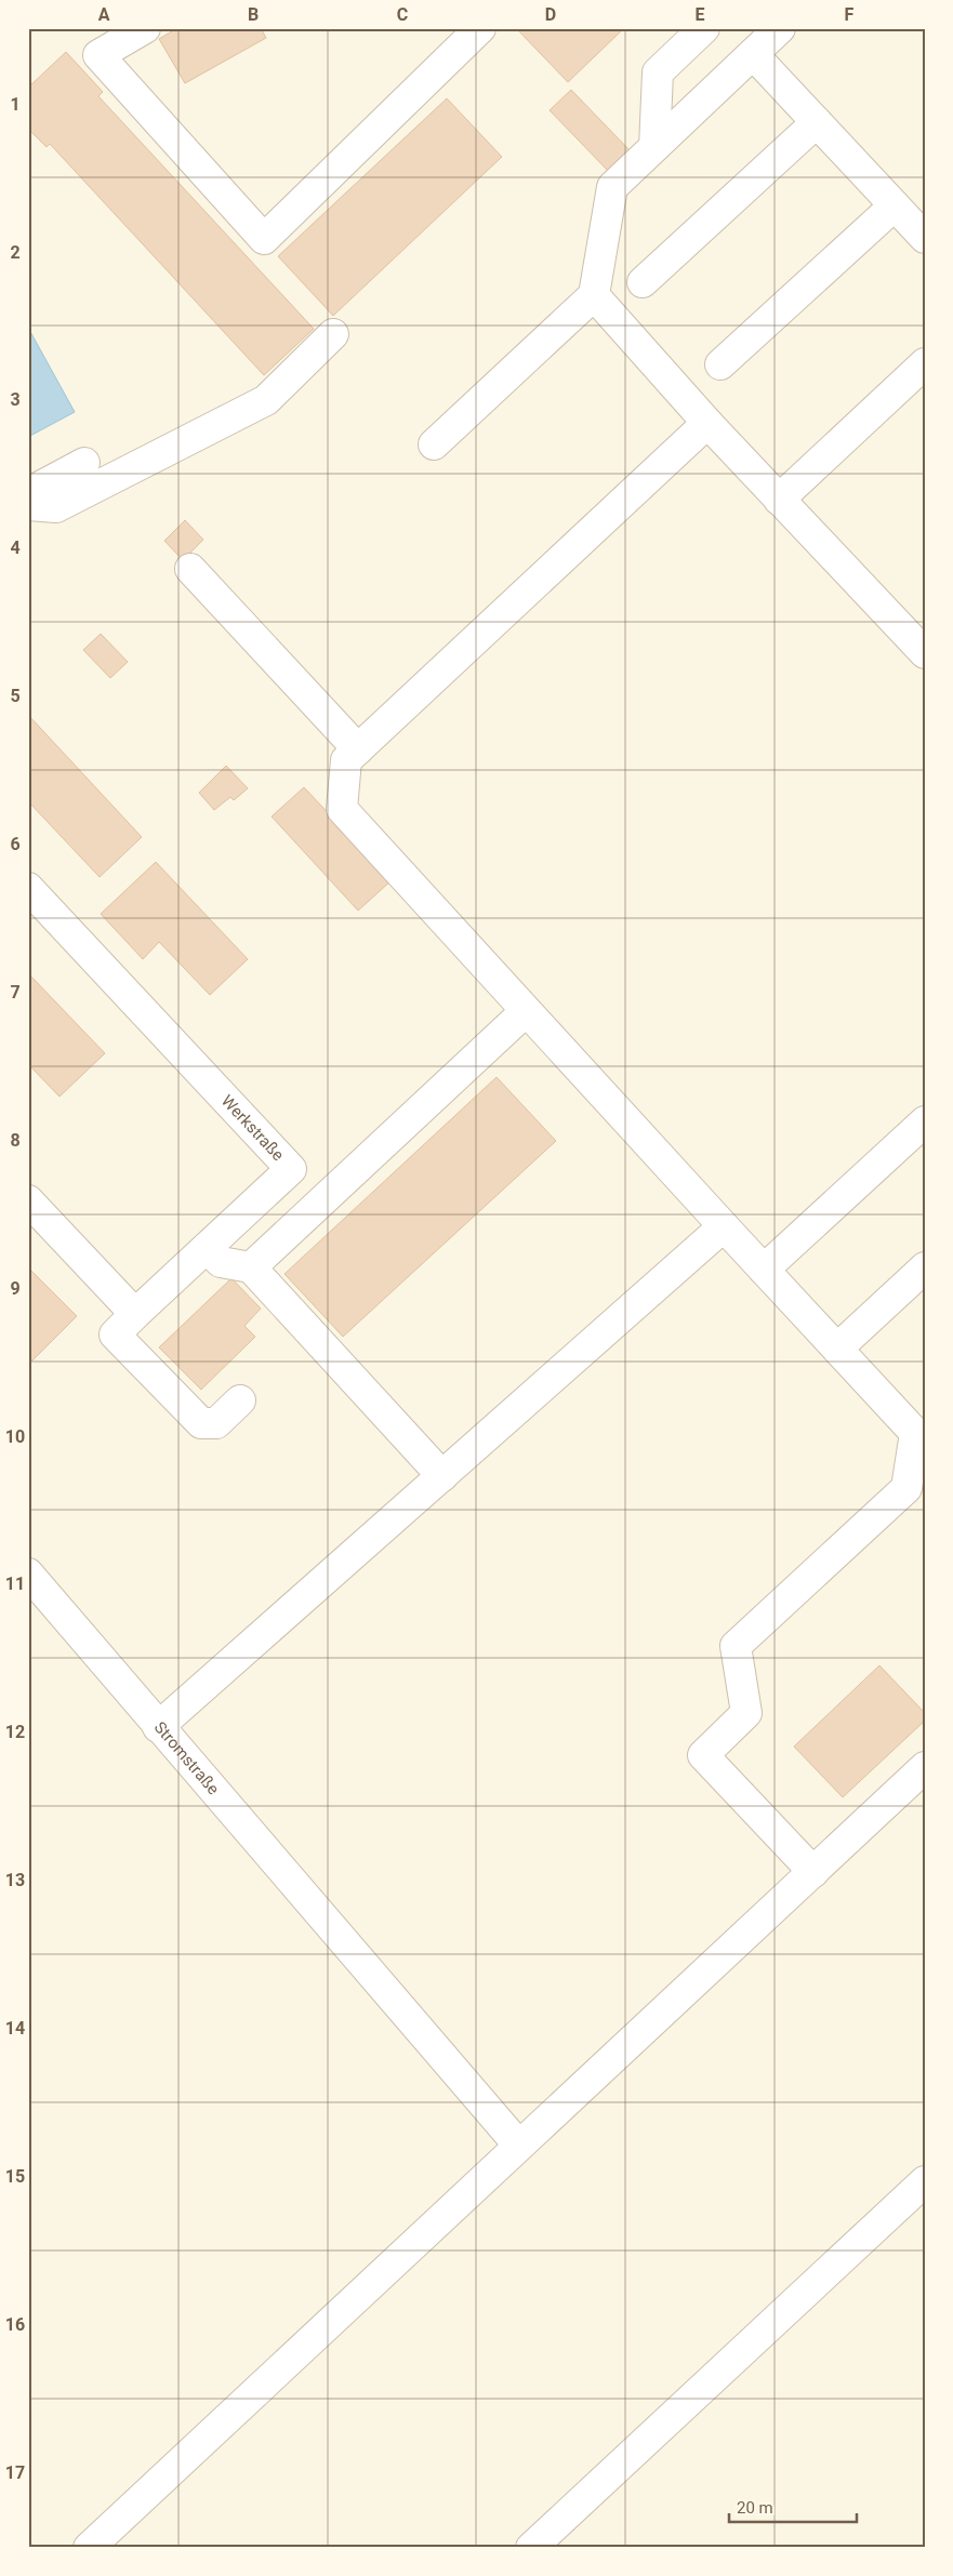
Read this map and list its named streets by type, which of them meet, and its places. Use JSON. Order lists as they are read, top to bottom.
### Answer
{
  "streets": {
    "street": ["Werkstraße", "Stromstraße"]
  },
  "scale_bar": "20 m",
  "grid": {
    "columns": [
      "A",
      "B",
      "C",
      "D",
      "E",
      "F"
    ],
    "rows": [
      "1",
      "2",
      "3",
      "4",
      "5",
      "6",
      "7",
      "8",
      "9",
      "10",
      "11",
      "12",
      "13",
      "14",
      "15",
      "16",
      "17"
    ]
  }
}
